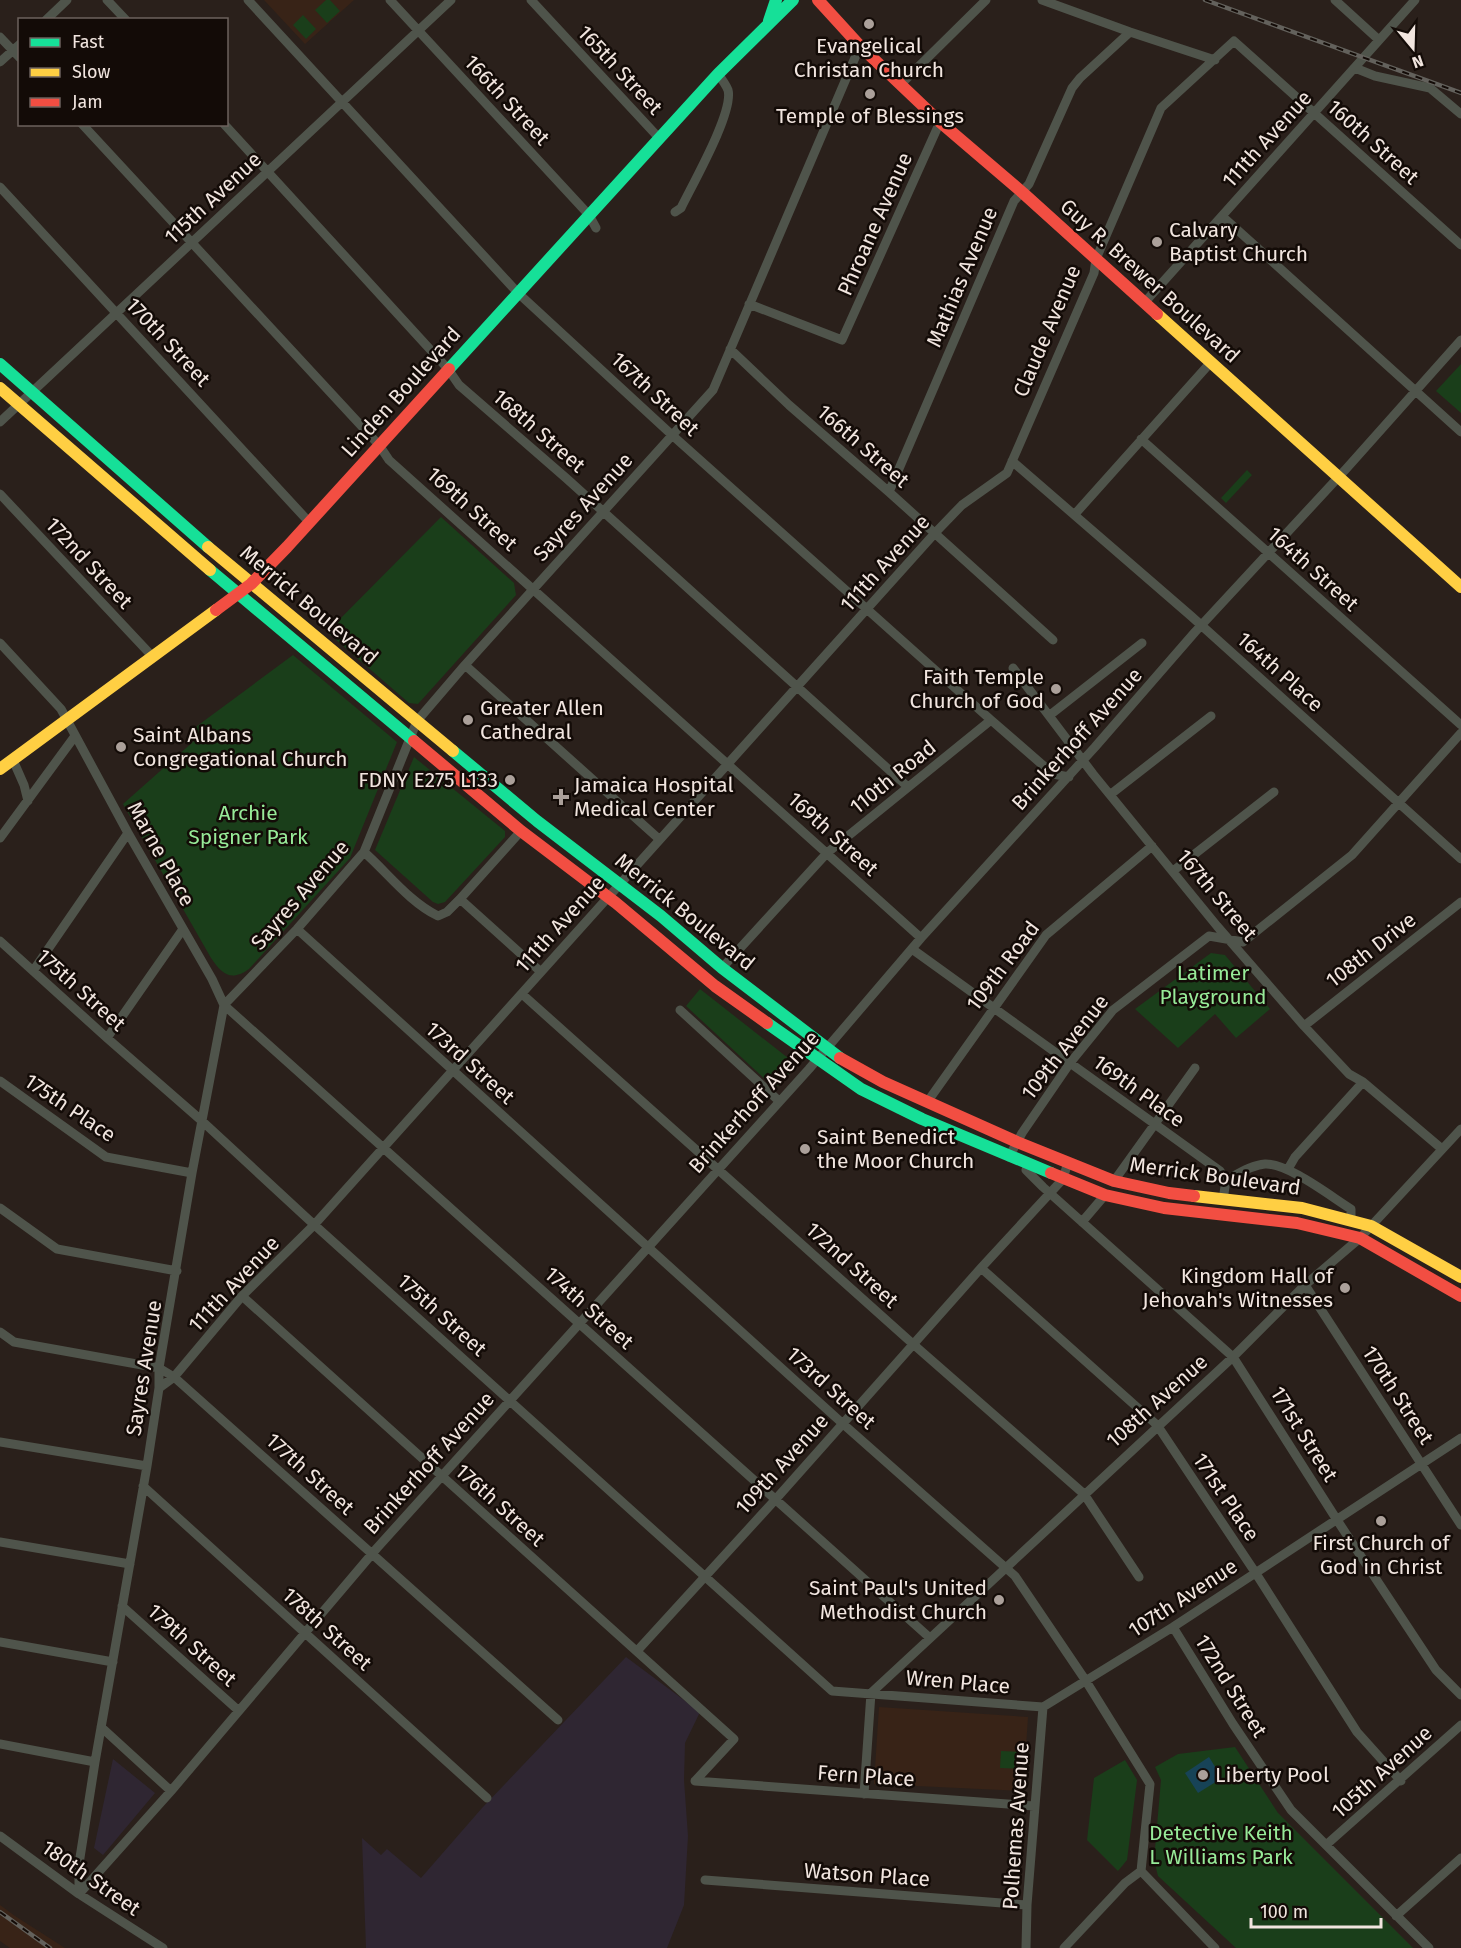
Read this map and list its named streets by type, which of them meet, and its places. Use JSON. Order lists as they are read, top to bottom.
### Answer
{
  "streets": {
    "main road": ["Guy R. Brewer Boulevard", "Linden Boulevard", "Merrick Boulevard"],
    "street": [
      "165th Street",
      "166th Street",
      "111th Avenue",
      "160th Street",
      "115th Avenue",
      "Phroane Avenue",
      "Mathias Avenue",
      "Claude Avenue",
      "170th Street",
      "167th Street",
      "168th Street",
      "Sayres Avenue",
      "169th Street",
      "172nd Street",
      "164th Street",
      "164th Place",
      "Brinkerhoff Avenue",
      "110th Road",
      "Marne Place",
      "108th Drive",
      "109th Road",
      "175th Street",
      "109th Avenue",
      "173rd Street",
      "169th Place",
      "175th Place",
      "174th Street",
      "108th Avenue",
      "171st Street",
      "177th Street",
      "171st Place",
      "176th Street",
      "107th Avenue",
      "178th Street",
      "179th Street",
      "Wren Place",
      "105th Avenue",
      "Fern Place",
      "Polhemas Avenue",
      "Watson Place",
      "180th Street"
    ]
  },
  "crossings": [
    ["165th Street", "Linden Boulevard"],
    ["166th Street", "111th Avenue"],
    ["166th Street", "115th Avenue"],
    ["166th Street", "Mathias Avenue"],
    ["166th Street", "Linden Boulevard"],
    ["166th Street", "Sayres Avenue"],
    ["111th Avenue", "160th Street"],
    ["111th Avenue", "Guy R. Brewer Boulevard"],
    ["111th Avenue", "Claude Avenue"],
    ["111th Avenue", "167th Street"],
    ["111th Avenue", "168th Street"],
    ["111th Avenue", "Sayres Avenue"],
    ["111th Avenue", "169th Street"],
    ["111th Avenue", "172nd Street"],
    ["111th Avenue", "Merrick Boulevard"],
    ["111th Avenue", "164th Place"],
    ["111th Avenue", "175th Street"],
    ["111th Avenue", "173rd Street"],
    ["111th Avenue", "174th Street"],
    ["111th Avenue", "177th Street"],
    ["111th Avenue", "176th Street"],
    ["160th Street", "Claude Avenue"],
    ["115th Avenue", "170th Street"],
    ["115th Avenue", "167th Street"],
    ["115th Avenue", "168th Street"],
    ["115th Avenue", "169th Street"],
    ["115th Avenue", "Merrick Boulevard"],
    ["Phroane Avenue", "Guy R. Brewer Boulevard"],
    ["Phroane Avenue", "Sayres Avenue"],
    ["Mathias Avenue", "Guy R. Brewer Boulevard"],
    ["Guy R. Brewer Boulevard", "Claude Avenue"],
    ["Guy R. Brewer Boulevard", "Sayres Avenue"],
    ["Guy R. Brewer Boulevard", "Brinkerhoff Avenue"],
    ["170th Street", "Linden Boulevard"],
    ["170th Street", "108th Avenue"],
    ["170th Street", "107th Avenue"],
    ["Linden Boulevard", "167th Street"],
    ["Linden Boulevard", "168th Street"],
    ["Linden Boulevard", "169th Street"],
    ["Linden Boulevard", "172nd Street"],
    ["Linden Boulevard", "Merrick Boulevard"],
    ["Linden Boulevard", "Marne Place"],
    ["167th Street", "Sayres Avenue"],
    ["167th Street", "Brinkerhoff Avenue"],
    ["167th Street", "110th Road"],
    ["167th Street", "108th Drive"],
    ["167th Street", "109th Road"],
    ["167th Street", "109th Avenue"],
    ["167th Street", "108th Avenue"],
    ["168th Street", "Sayres Avenue"],
    ["168th Street", "110th Road"],
    ["Sayres Avenue", "169th Street"],
    ["Sayres Avenue", "Merrick Boulevard"],
    ["Sayres Avenue", "Brinkerhoff Avenue"],
    ["Sayres Avenue", "Marne Place"],
    ["Sayres Avenue", "175th Street"],
    ["Sayres Avenue", "173rd Street"],
    ["Sayres Avenue", "175th Place"],
    ["Sayres Avenue", "174th Street"],
    ["Sayres Avenue", "177th Street"],
    ["Sayres Avenue", "178th Street"],
    ["Sayres Avenue", "179th Street"],
    ["Sayres Avenue", "180th Street"],
    ["169th Street", "Brinkerhoff Avenue"],
    ["169th Street", "110th Road"],
    ["172nd Street", "Brinkerhoff Avenue"],
    ["172nd Street", "109th Avenue"],
    ["172nd Street", "108th Avenue"],
    ["172nd Street", "107th Avenue"],
    ["172nd Street", "105th Avenue"],
    ["164th Street", "Brinkerhoff Avenue"],
    ["Merrick Boulevard", "Brinkerhoff Avenue"],
    ["Merrick Boulevard", "110th Road"],
    ["Merrick Boulevard", "109th Road"],
    ["Merrick Boulevard", "109th Avenue"],
    ["Merrick Boulevard", "108th Avenue"],
    ["Merrick Boulevard", "171st Street"],
    ["164th Place", "Brinkerhoff Avenue"],
    ["164th Place", "109th Avenue"],
    ["Brinkerhoff Avenue", "175th Street"],
    ["Brinkerhoff Avenue", "173rd Street"],
    ["Brinkerhoff Avenue", "169th Place"],
    ["Brinkerhoff Avenue", "174th Street"],
    ["Brinkerhoff Avenue", "177th Street"],
    ["Brinkerhoff Avenue", "176th Street"],
    ["Brinkerhoff Avenue", "178th Street"],
    ["Brinkerhoff Avenue", "179th Street"],
    ["Brinkerhoff Avenue", "180th Street"],
    ["Marne Place", "174th Street"],
    ["109th Road", "169th Place"],
    ["175th Street", "109th Avenue"],
    ["175th Street", "108th Avenue"],
    ["175th Street", "Wren Place"],
    ["109th Avenue", "173rd Street"],
    ["109th Avenue", "169th Place"],
    ["109th Avenue", "174th Street"],
    ["109th Avenue", "171st Street"],
    ["109th Avenue", "171st Place"],
    ["109th Avenue", "176th Street"],
    ["173rd Street", "108th Avenue"],
    ["173rd Street", "107th Avenue"],
    ["174th Street", "108th Avenue"],
    ["108th Avenue", "171st Street"],
    ["108th Avenue", "171st Place"],
    ["108th Avenue", "Wren Place"],
    ["171st Street", "107th Avenue"],
    ["171st Place", "107th Avenue"],
    ["171st Place", "105th Avenue"],
    ["176th Street", "Fern Place"],
    ["107th Avenue", "Wren Place"],
    ["107th Avenue", "Polhemas Avenue"],
    ["Wren Place", "Polhemas Avenue"],
    ["Fern Place", "Polhemas Avenue"],
    ["Polhemas Avenue", "Watson Place"]
  ],
  "parks": ["Archie Spigner Park", "Latimer Playground", "Detective Keith L Williams Park"],
  "places": {
    "other": [
      "Evangelical Christan Church",
      "Temple of Blessings",
      "Calvary Baptist Church",
      "Faith Temple Church of God",
      "Greater Allen Cathedral",
      "Saint Albans Congregational Church",
      "FDNY E275 L133",
      "Saint Benedict the Moor Church",
      "Kingdom Hall of Jehovah's Witnesses",
      "First Church of God in Christ",
      "Saint Paul's United Methodist Church",
      "Liberty Pool"
    ],
    "health": ["Jamaica Hospital Medical Center"]
  },
  "legend": ["Fast", "Slow", "Jam"],
  "scale_bar": "100 m",
  "north": "bottom"
}
